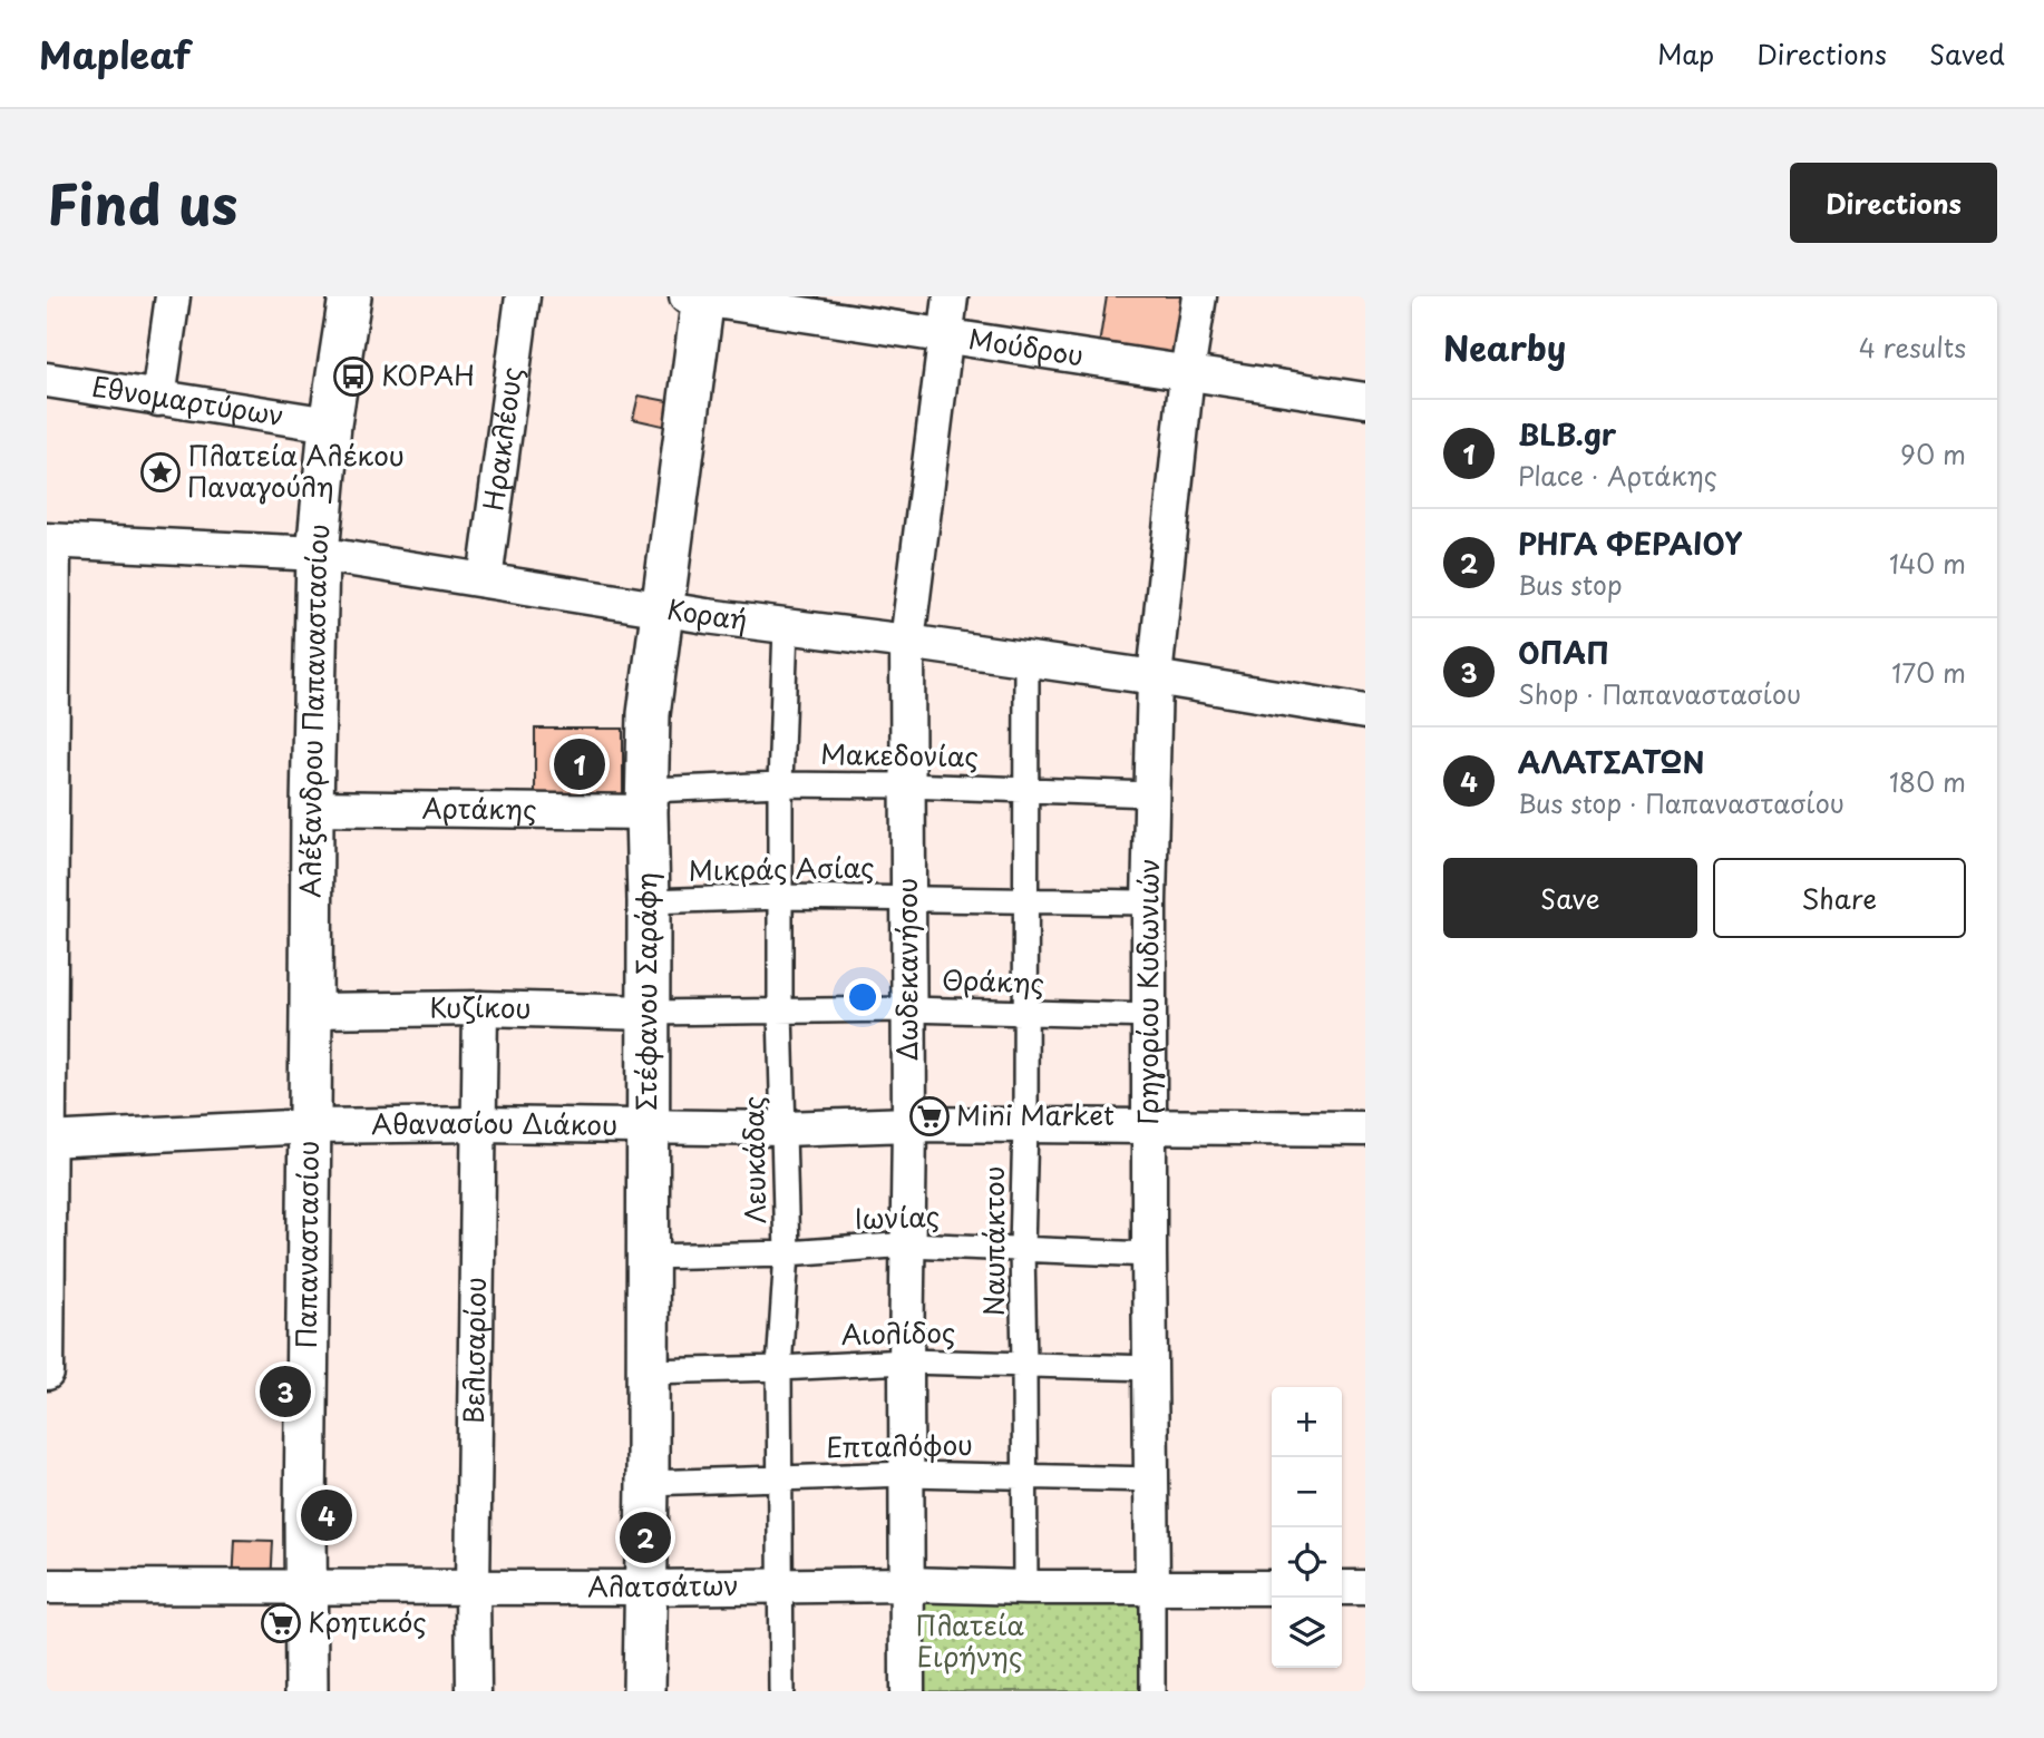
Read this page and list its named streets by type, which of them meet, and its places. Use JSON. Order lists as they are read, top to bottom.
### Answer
{
  "streets": {
    "street": [
      "Μούδρου",
      "Εθνομαρτύρων",
      "Ηρακλέους",
      "Κοραή",
      "Αλέξανδρου Παπαναστασίου",
      "Μακεδονίας",
      "Αρτάκης",
      "Μικράς Ασίας",
      "Δωδεκανήσου",
      "Θράκης",
      "Στέφανου Σαράφη",
      "Γρηγορίου Κυδωνιών",
      "Κυζίκου",
      "Αθανασίου Διάκου",
      "Λευκάδας",
      "Ιωνίας",
      "Ναυπάκτου",
      "Παπαναστασίου",
      "Αιολίδος",
      "Βελισαρίου",
      "Επταλόφου",
      "Αλατσάτων"
    ]
  },
  "crossings": [
    ["Μούδρου", "Δωδεκανήσου"],
    ["Μούδρου", "Στέφανου Σαράφη"],
    ["Μούδρου", "Γρηγορίου Κυδωνιών"],
    ["Εθνομαρτύρων", "Αλέξανδρου Παπαναστασίου"],
    ["Ηρακλέους", "Κοραή"],
    ["Κοραή", "Αλέξανδρου Παπαναστασίου"],
    ["Κοραή", "Δωδεκανήσου"],
    ["Κοραή", "Στέφανου Σαράφη"],
    ["Κοραή", "Γρηγορίου Κυδωνιών"],
    ["Κοραή", "Λευκάδας"],
    ["Κοραή", "Ναυπάκτου"],
    ["Αλέξανδρου Παπαναστασίου", "Αρτάκης"],
    ["Αλέξανδρου Παπαναστασίου", "Κυζίκου"],
    ["Αλέξανδρου Παπαναστασίου", "Αθανασίου Διάκου"],
    ["Αλέξανδρου Παπαναστασίου", "Παπαναστασίου"],
    ["Μακεδονίας", "Αρτάκης"],
    ["Μακεδονίας", "Δωδεκανήσου"],
    ["Μακεδονίας", "Στέφανου Σαράφη"],
    ["Μακεδονίας", "Γρηγορίου Κυδωνιών"],
    ["Μακεδονίας", "Λευκάδας"],
    ["Μακεδονίας", "Ναυπάκτου"],
    ["Αρτάκης", "Στέφανου Σαράφη"],
    ["Μικράς Ασίας", "Δωδεκανήσου"],
    ["Μικράς Ασίας", "Στέφανου Σαράφη"],
    ["Μικράς Ασίας", "Γρηγορίου Κυδωνιών"],
    ["Μικράς Ασίας", "Λευκάδας"],
    ["Μικράς Ασίας", "Ναυπάκτου"],
    ["Δωδεκανήσου", "Θράκης"],
    ["Δωδεκανήσου", "Αθανασίου Διάκου"],
    ["Δωδεκανήσου", "Ιωνίας"],
    ["Δωδεκανήσου", "Αιολίδος"],
    ["Δωδεκανήσου", "Επταλόφου"],
    ["Δωδεκανήσου", "Αλατσάτων"],
    ["Θράκης", "Στέφανου Σαράφη"],
    ["Θράκης", "Γρηγορίου Κυδωνιών"],
    ["Θράκης", "Κυζίκου"],
    ["Θράκης", "Λευκάδας"],
    ["Θράκης", "Ναυπάκτου"],
    ["Στέφανου Σαράφη", "Κυζίκου"],
    ["Στέφανου Σαράφη", "Αθανασίου Διάκου"],
    ["Στέφανου Σαράφη", "Ιωνίας"],
    ["Στέφανου Σαράφη", "Αιολίδος"],
    ["Στέφανου Σαράφη", "Επταλόφου"],
    ["Στέφανου Σαράφη", "Αλατσάτων"],
    ["Γρηγορίου Κυδωνιών", "Αθανασίου Διάκου"],
    ["Γρηγορίου Κυδωνιών", "Ιωνίας"],
    ["Γρηγορίου Κυδωνιών", "Αιολίδος"],
    ["Γρηγορίου Κυδωνιών", "Επταλόφου"],
    ["Γρηγορίου Κυδωνιών", "Αλατσάτων"],
    ["Κυζίκου", "Βελισαρίου"],
    ["Αθανασίου Διάκου", "Λευκάδας"],
    ["Αθανασίου Διάκου", "Ναυπάκτου"],
    ["Αθανασίου Διάκου", "Παπαναστασίου"],
    ["Αθανασίου Διάκου", "Βελισαρίου"],
    ["Λευκάδας", "Ιωνίας"],
    ["Λευκάδας", "Αιολίδος"],
    ["Λευκάδας", "Επταλόφου"],
    ["Λευκάδας", "Αλατσάτων"],
    ["Ιωνίας", "Ναυπάκτου"],
    ["Ναυπάκτου", "Αιολίδος"],
    ["Ναυπάκτου", "Επταλόφου"],
    ["Ναυπάκτου", "Αλατσάτων"],
    ["Παπαναστασίου", "Αλατσάτων"],
    ["Βελισαρίου", "Αλατσάτων"]
  ],
  "parks": ["Πλατεία Ειρήνης"],
  "places": {
    "bus stop": ["ΚΟΡΑΗ"],
    "place": ["Πλατεία Αλέκου Παναγούλη"],
    "supermarket": ["Mini Market", "Κρητικός"]
  },
  "page": {
    "header": "Mapleaf",
    "nav": ["Map", "Directions", "Saved"],
    "title": "Find us",
    "buttons": [
      "Directions",
      ["Save", "Share"]
    ],
    "heading": ["Nearby", "4 results"],
    "list": [
      {
        "mark": "1",
        "name": "BLB.gr",
        "note": "Place · Αρτάκης",
        "value": "90 m"
      },
      {
        "mark": "2",
        "name": "ΡΗΓΑ ΦΕΡΑΙΟΥ",
        "note": "Bus stop",
        "value": "140 m"
      },
      {
        "mark": "3",
        "name": "ΟΠΑΠ",
        "note": "Shop · Παπαναστασίου",
        "value": "170 m"
      },
      {
        "mark": "4",
        "name": "ΑΛΑΤΣΑΤΩΝ",
        "note": "Bus stop · Παπαναστασίου",
        "value": "180 m"
      }
    ],
    "pins": [
      "1",
      "3",
      "4",
      "2"
    ],
    "map_buttons": ["+", "−"]
  }
}
